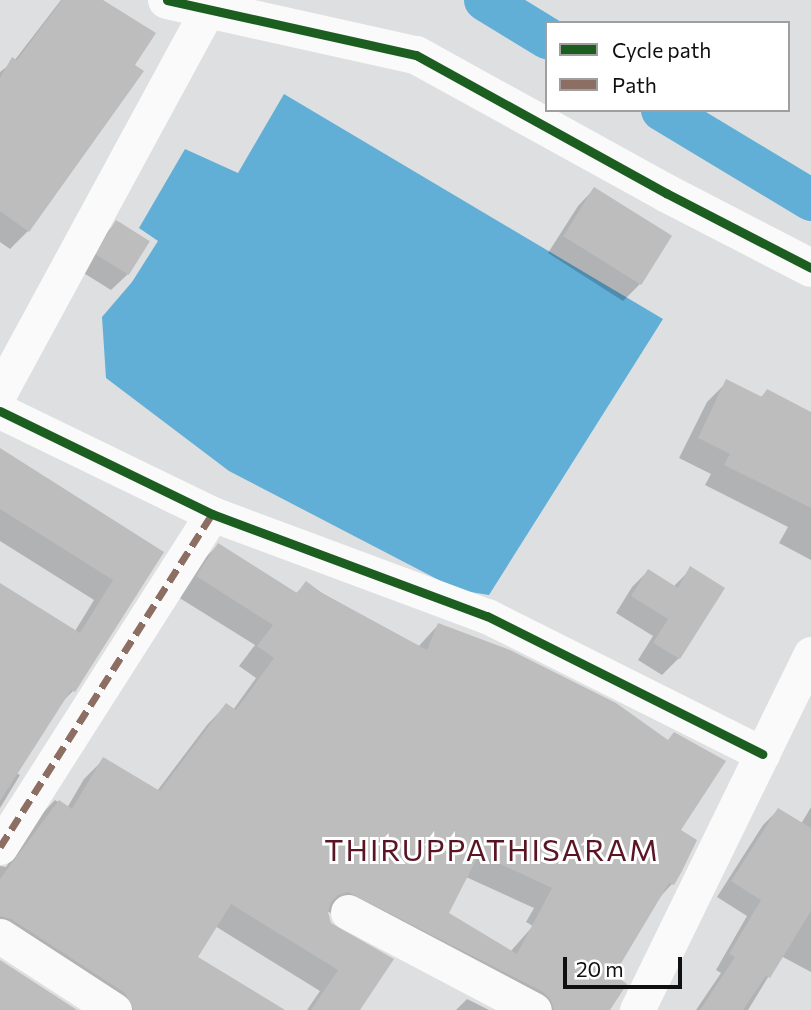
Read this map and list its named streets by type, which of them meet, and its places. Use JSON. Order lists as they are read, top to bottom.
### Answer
{
  "districts": ["THIRUPPATHISARAM"],
  "legend": ["Cycle path", "Path"],
  "scale_bar": "20 m"
}
